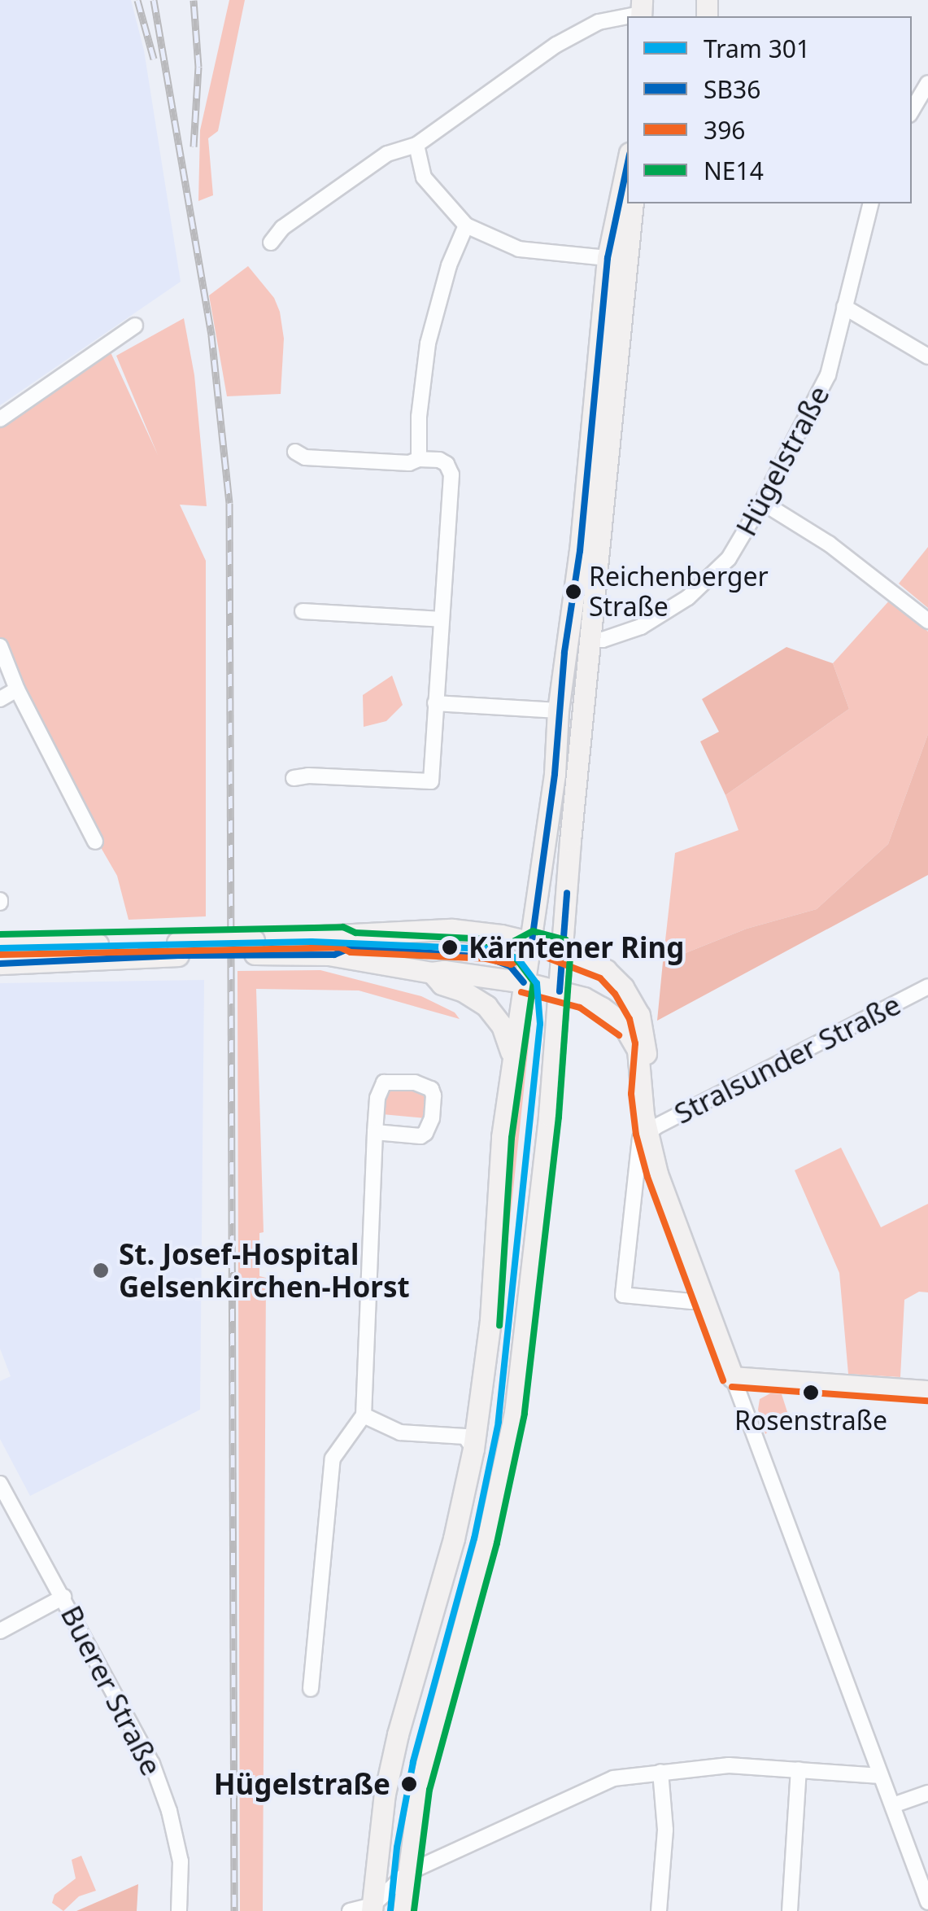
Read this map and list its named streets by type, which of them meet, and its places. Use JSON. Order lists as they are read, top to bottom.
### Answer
{
  "streets": {
    "street": ["Hügelstraße", "Stralsunder Straße", "Buerer Straße"]
  },
  "places": [
    "Reichenberger Straße",
    "Kärntener Ring",
    "St. Josef-Hospital Gelsenkirchen-Horst",
    "Rosenstraße",
    "Hügelstraße"
  ],
  "lines": [
    "transit line SB36",
    "transit line NE14",
    "tram line 301",
    "transit line 396"
  ],
  "legend": [
    "Tram 301",
    "SB36",
    "396",
    "NE14"
  ]
}
